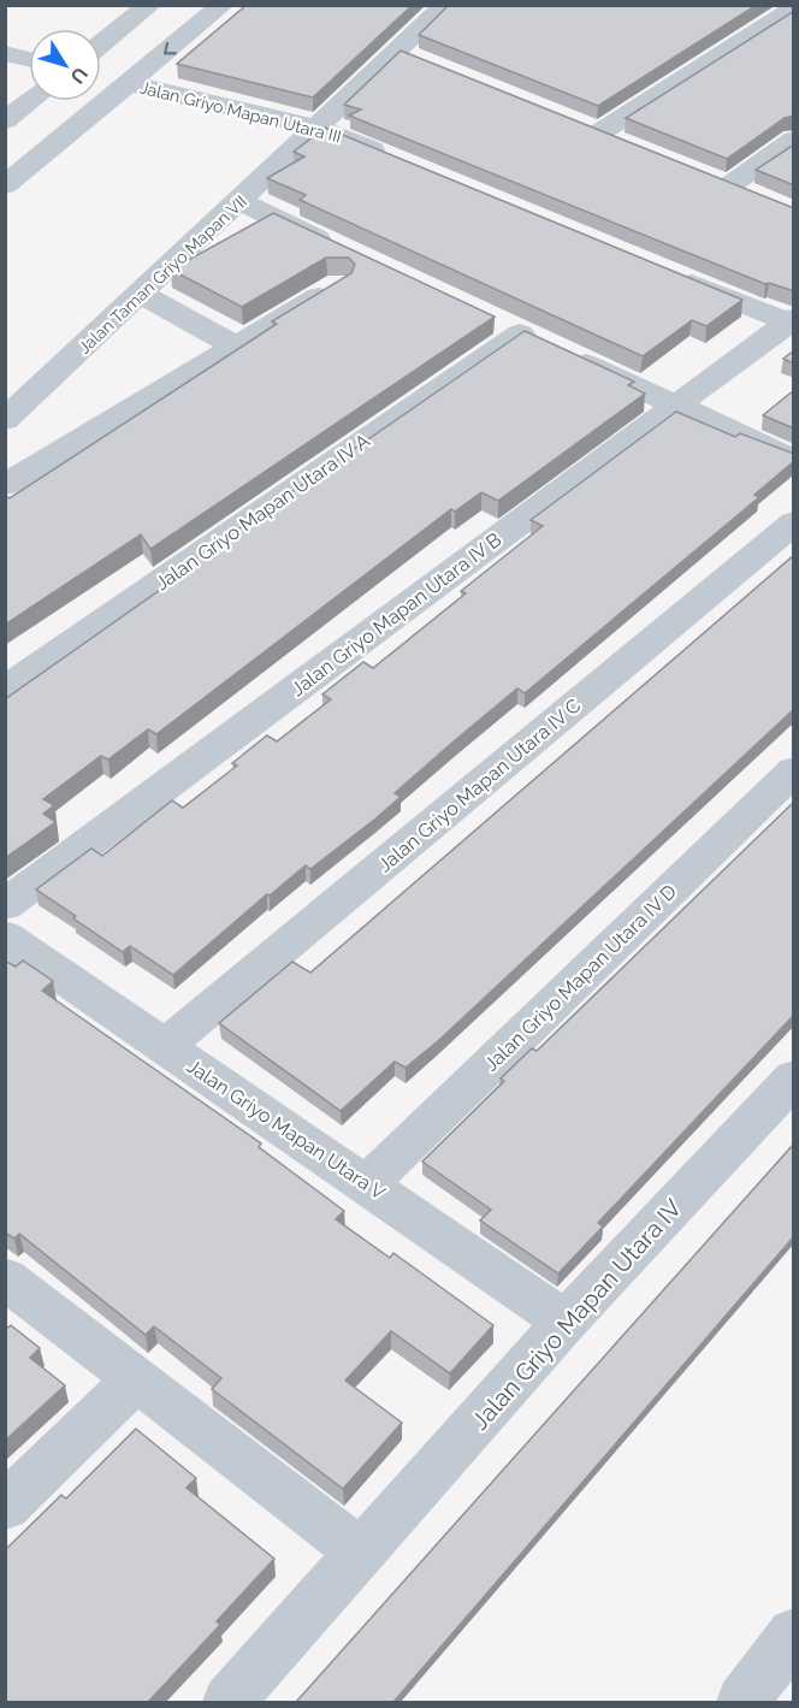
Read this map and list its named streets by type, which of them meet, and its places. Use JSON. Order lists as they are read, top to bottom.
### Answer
{
  "streets": {
    "street": [
      "Jalan Griyo Mapan Utara III",
      "Jalan Taman Griyo Mapan VII",
      "Jalan Griyo Mapan Utara IV A",
      "Jalan Griyo Mapan Utara IV B",
      "Jalan Griyo Mapan Utara IV C",
      "Jalan Griyo Mapan Utara IV D",
      "Jalan Griyo Mapan Utara V",
      "Jalan Griyo Mapan Utara IV"
    ]
  },
  "crossings": [
    ["Jalan Griyo Mapan Utara III", "Jalan Taman Griyo Mapan VII"],
    ["Jalan Griyo Mapan Utara IV A", "Jalan Griyo Mapan Utara IV B"],
    ["Jalan Griyo Mapan Utara IV C", "Jalan Griyo Mapan Utara V"],
    ["Jalan Griyo Mapan Utara IV D", "Jalan Griyo Mapan Utara V"],
    ["Jalan Griyo Mapan Utara V", "Jalan Griyo Mapan Utara IV"]
  ],
  "north": "bottom right"
}
